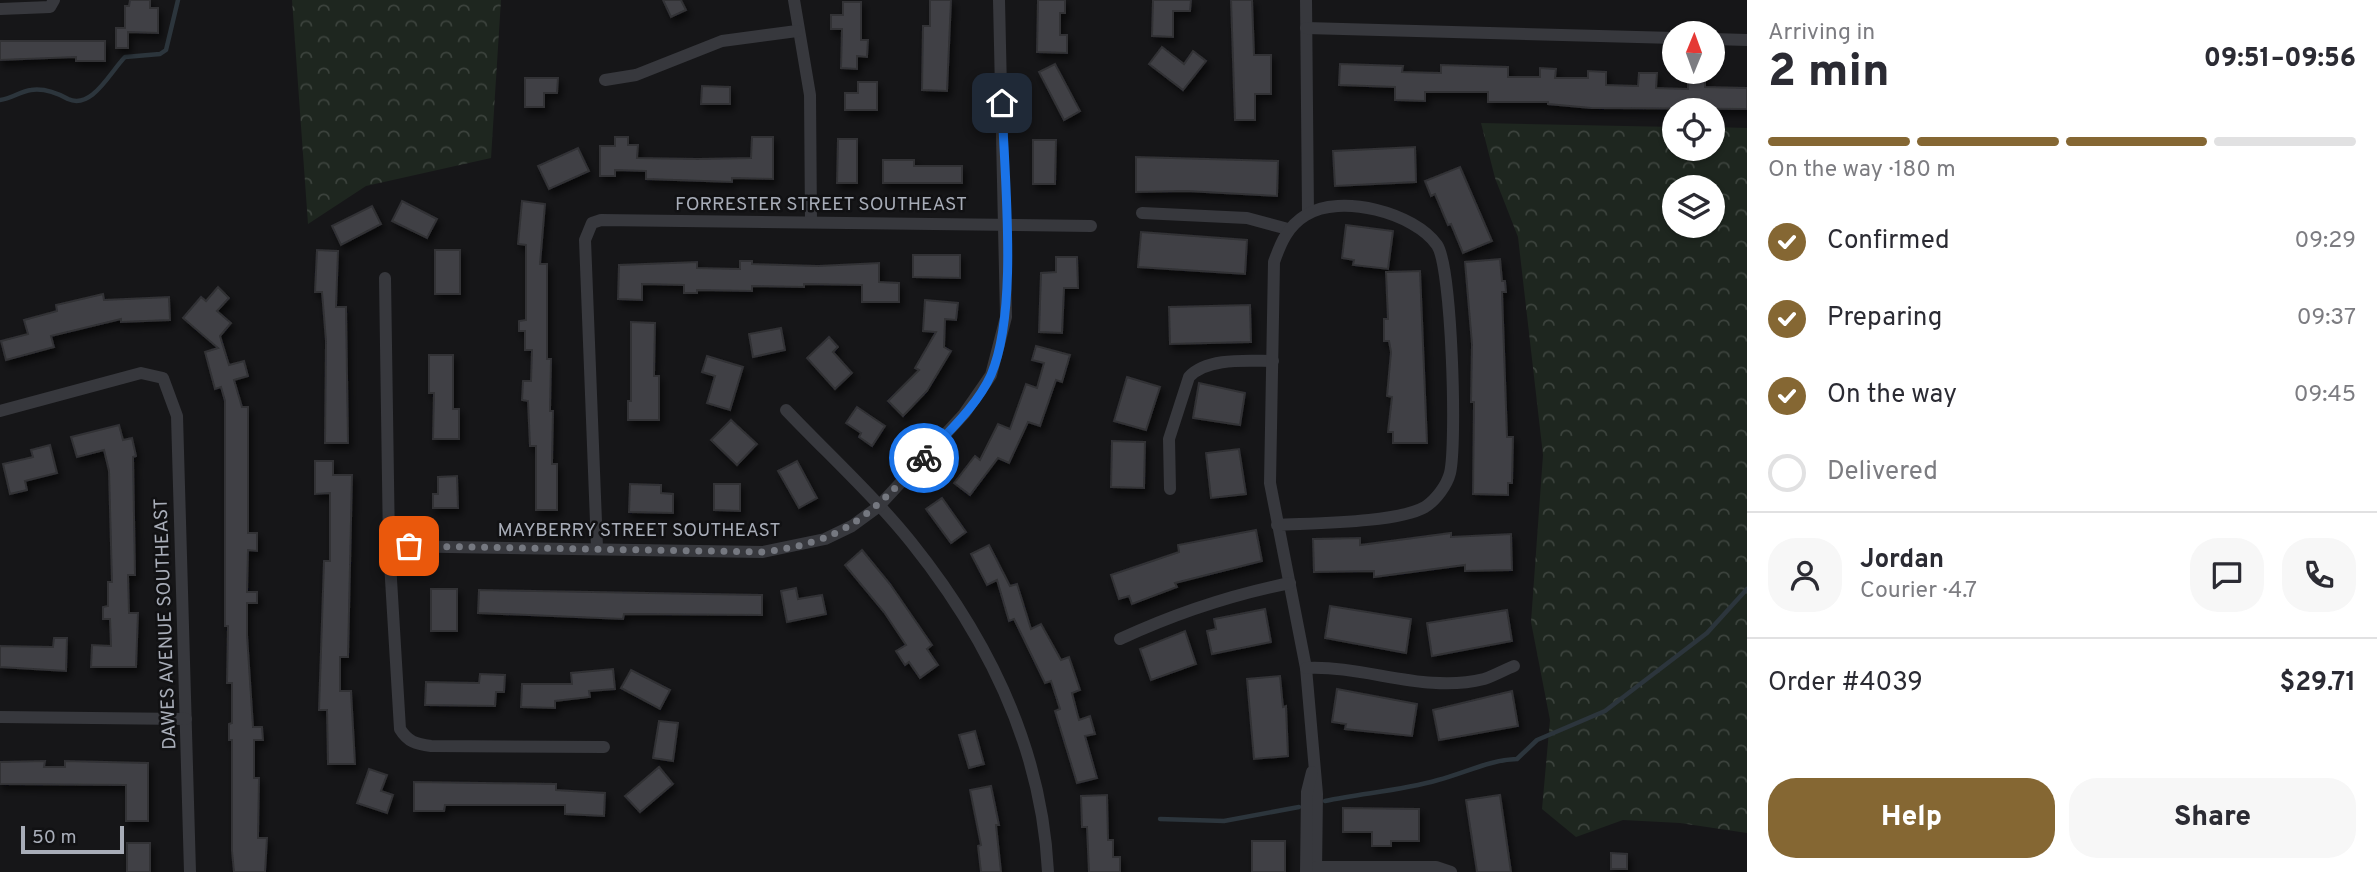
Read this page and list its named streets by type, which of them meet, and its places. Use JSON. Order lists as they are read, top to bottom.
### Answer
{
  "streets": {
    "street": ["FORRESTER STREET SOUTHEAST", "MAYBERRY STREET SOUTHEAST", "DAWES AVENUE SOUTHEAST"]
  },
  "crossings": [
    ["FORRESTER STREET SOUTHEAST", "MAYBERRY STREET SOUTHEAST"]
  ],
  "scale_bar": "50 m",
  "north": "top",
  "page": {
    "heading": ["2 min", "Arriving in", "09:51–09:56"],
    "panel": [
      "Jordan",
      "Courier · 4.7",
      "Order #4039",
      "$29.71"
    ],
    "bar": "On the way · 180 m",
    "list": [
      ["Confirmed", "09:29"],
      ["Preparing", "09:37"],
      ["On the way", "09:45"],
      "Delivered"
    ],
    "buttons": ["Help", "Share"],
    "scale": "50 m"
  }
}
